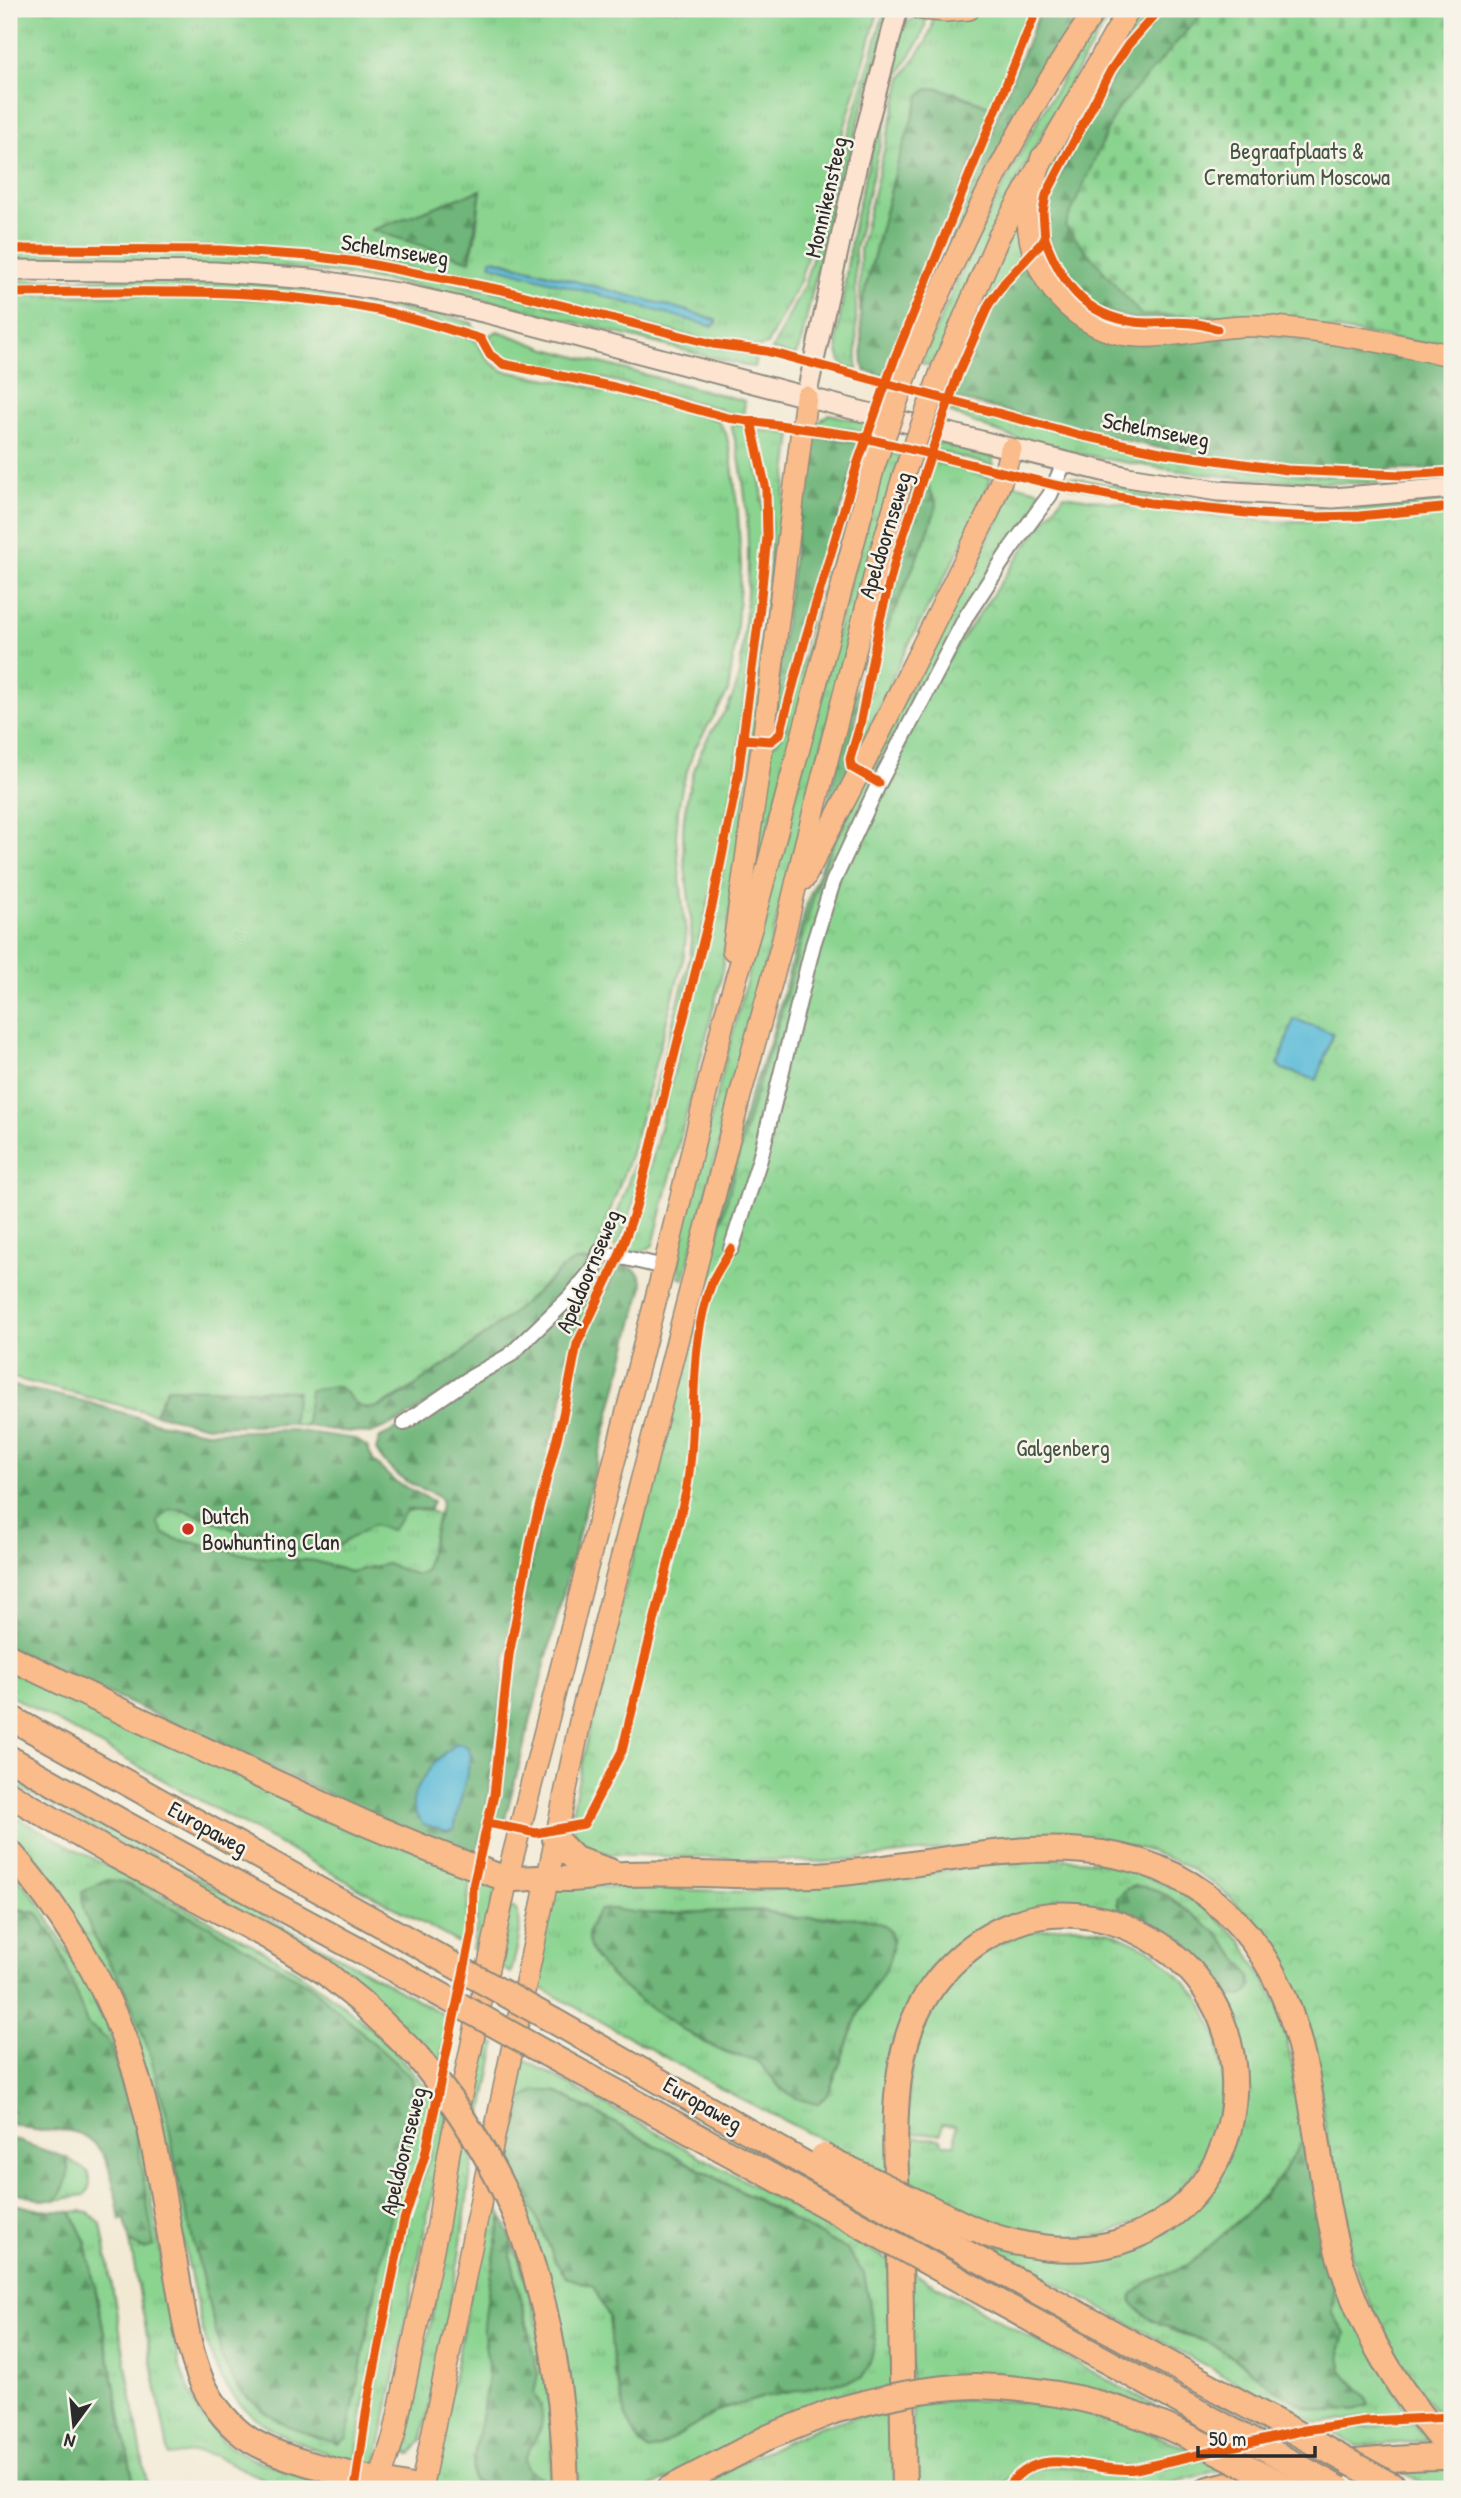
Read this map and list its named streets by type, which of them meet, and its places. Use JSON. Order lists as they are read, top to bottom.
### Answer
{
  "streets": {
    "highway": ["Europaweg"],
    "main road": ["Monnikensteeg", "Schelmseweg", "Apeldoornseweg"]
  },
  "crossings": [
    ["Monnikensteeg", "Schelmseweg"]
  ],
  "parks": ["Begraafplaats & Crematorium Moscowa", "Galgenberg"],
  "places": ["Dutch Bowhunting Clan"],
  "scale_bar": "50 m",
  "north": "bottom"
}
